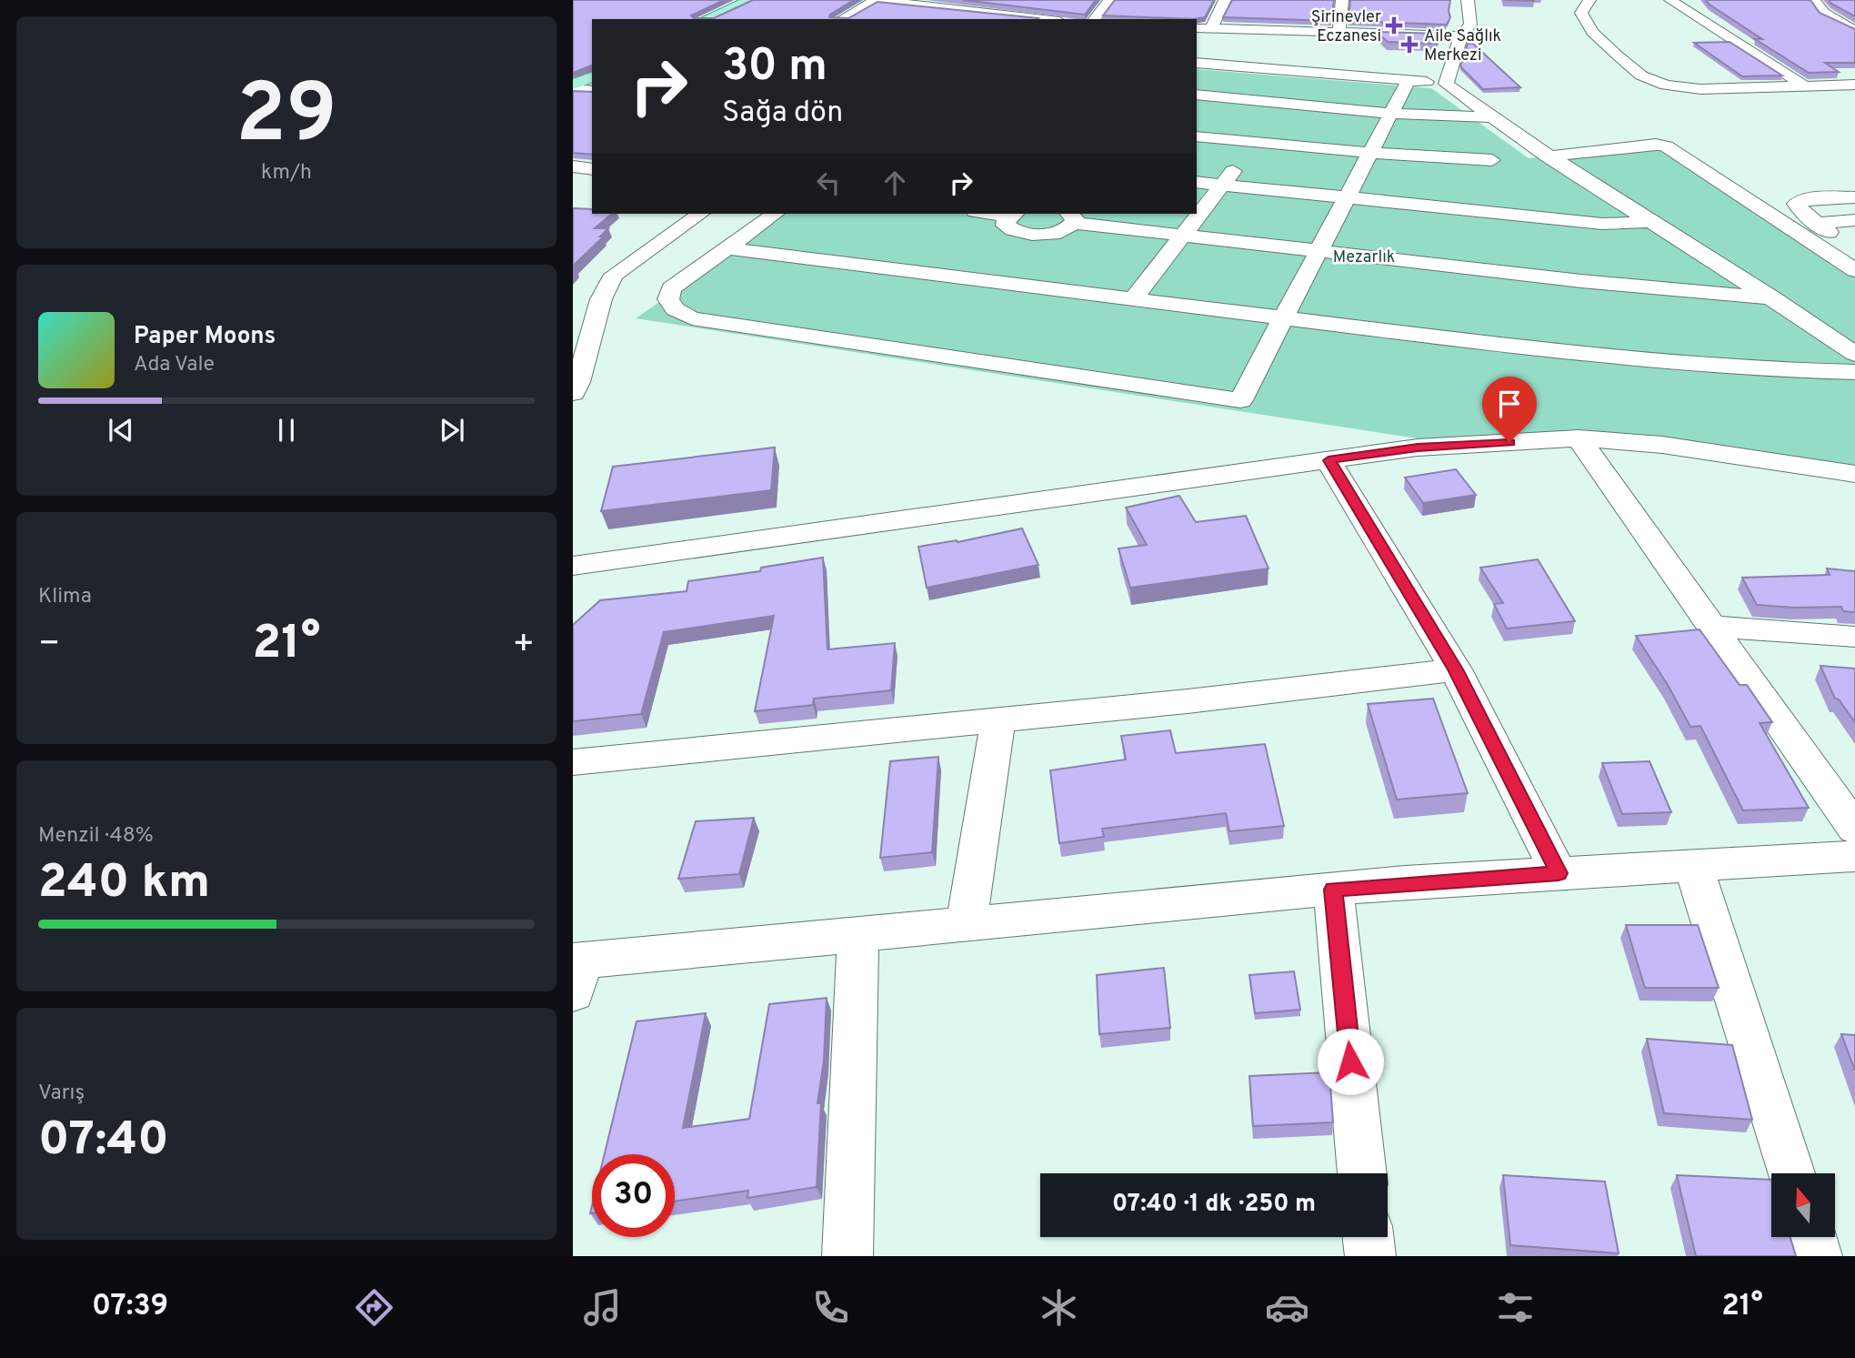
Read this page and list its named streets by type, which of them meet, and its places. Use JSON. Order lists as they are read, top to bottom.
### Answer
{
  "parks": ["Mezarlık"],
  "places": {
    "health": ["Şirinevler Eczanesi", "Aile Sağlık Merkezi"]
  },
  "north": "top",
  "page": {
    "tile": [
      ["29", "km/h"],
      "Klima",
      ["Menzil · 48%", "240 km"],
      ["Varış", "07:40"]
    ],
    "turn": ["30 m", "Sağa dön"],
    "song": ["Paper Moons", "Ada Vale"],
    "heat": ["−", "21°", "+"],
    "limit": "30",
    "trip": "07:40 · 1 dk · 250 m",
    "tabs": ["07:39", "21°"]
  }
}
